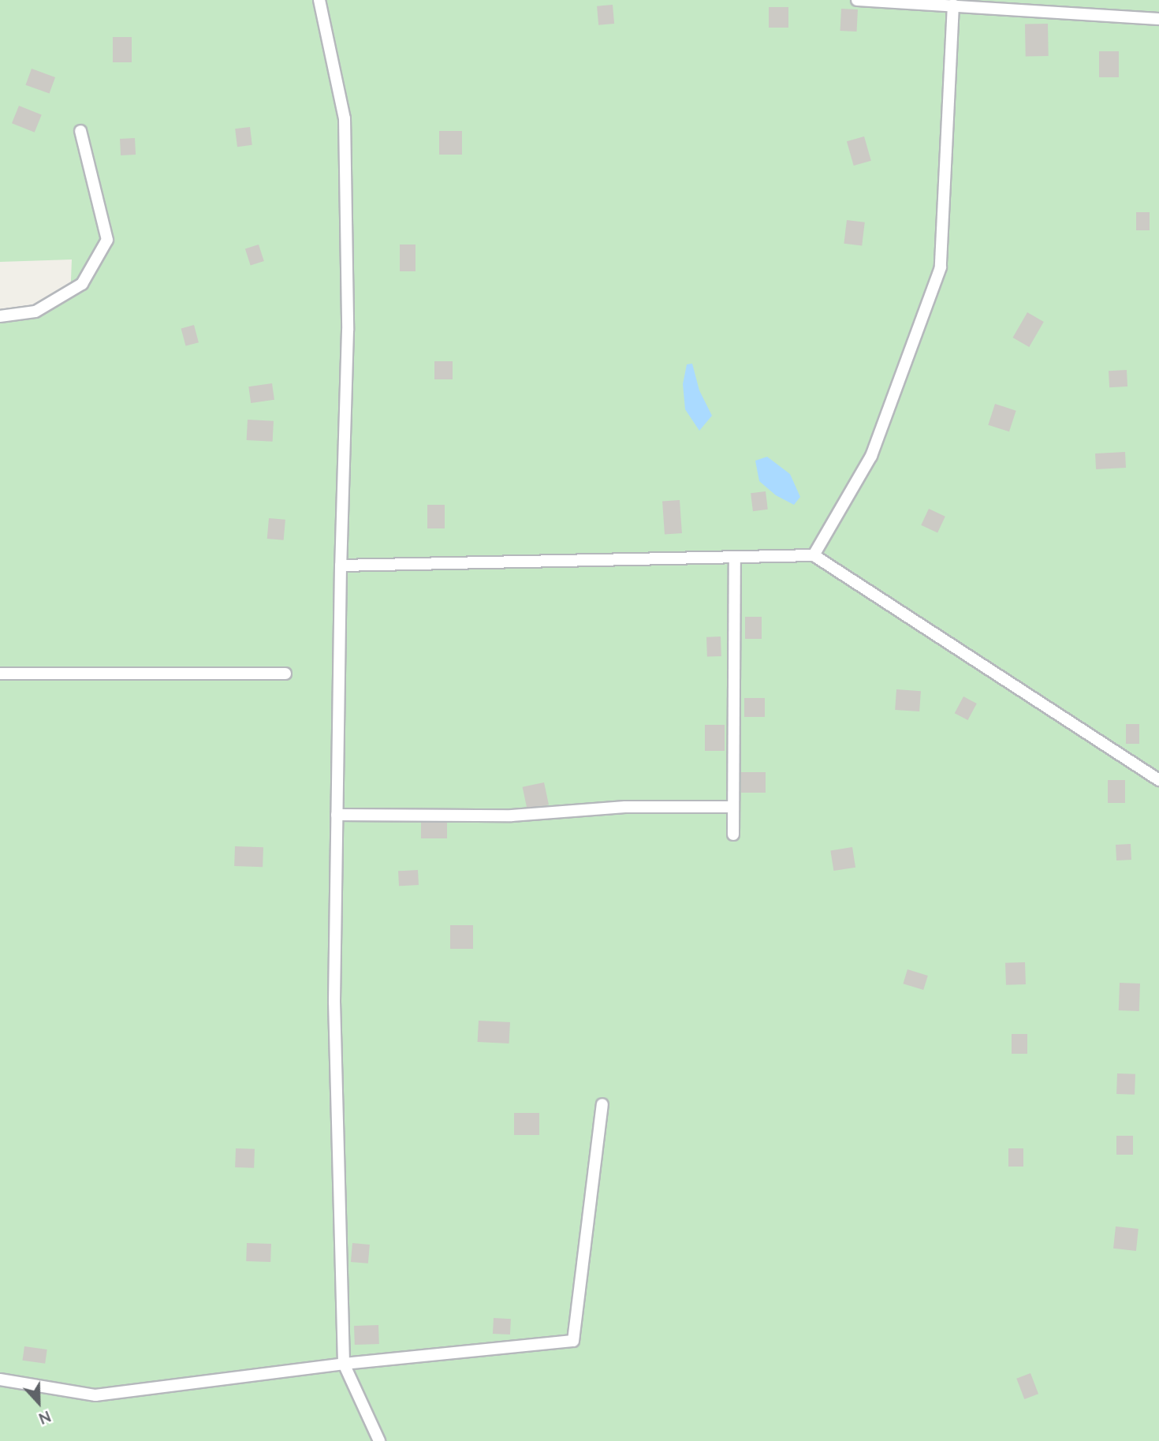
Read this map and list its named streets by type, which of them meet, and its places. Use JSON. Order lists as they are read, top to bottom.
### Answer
{
  "north": "bottom"
}
